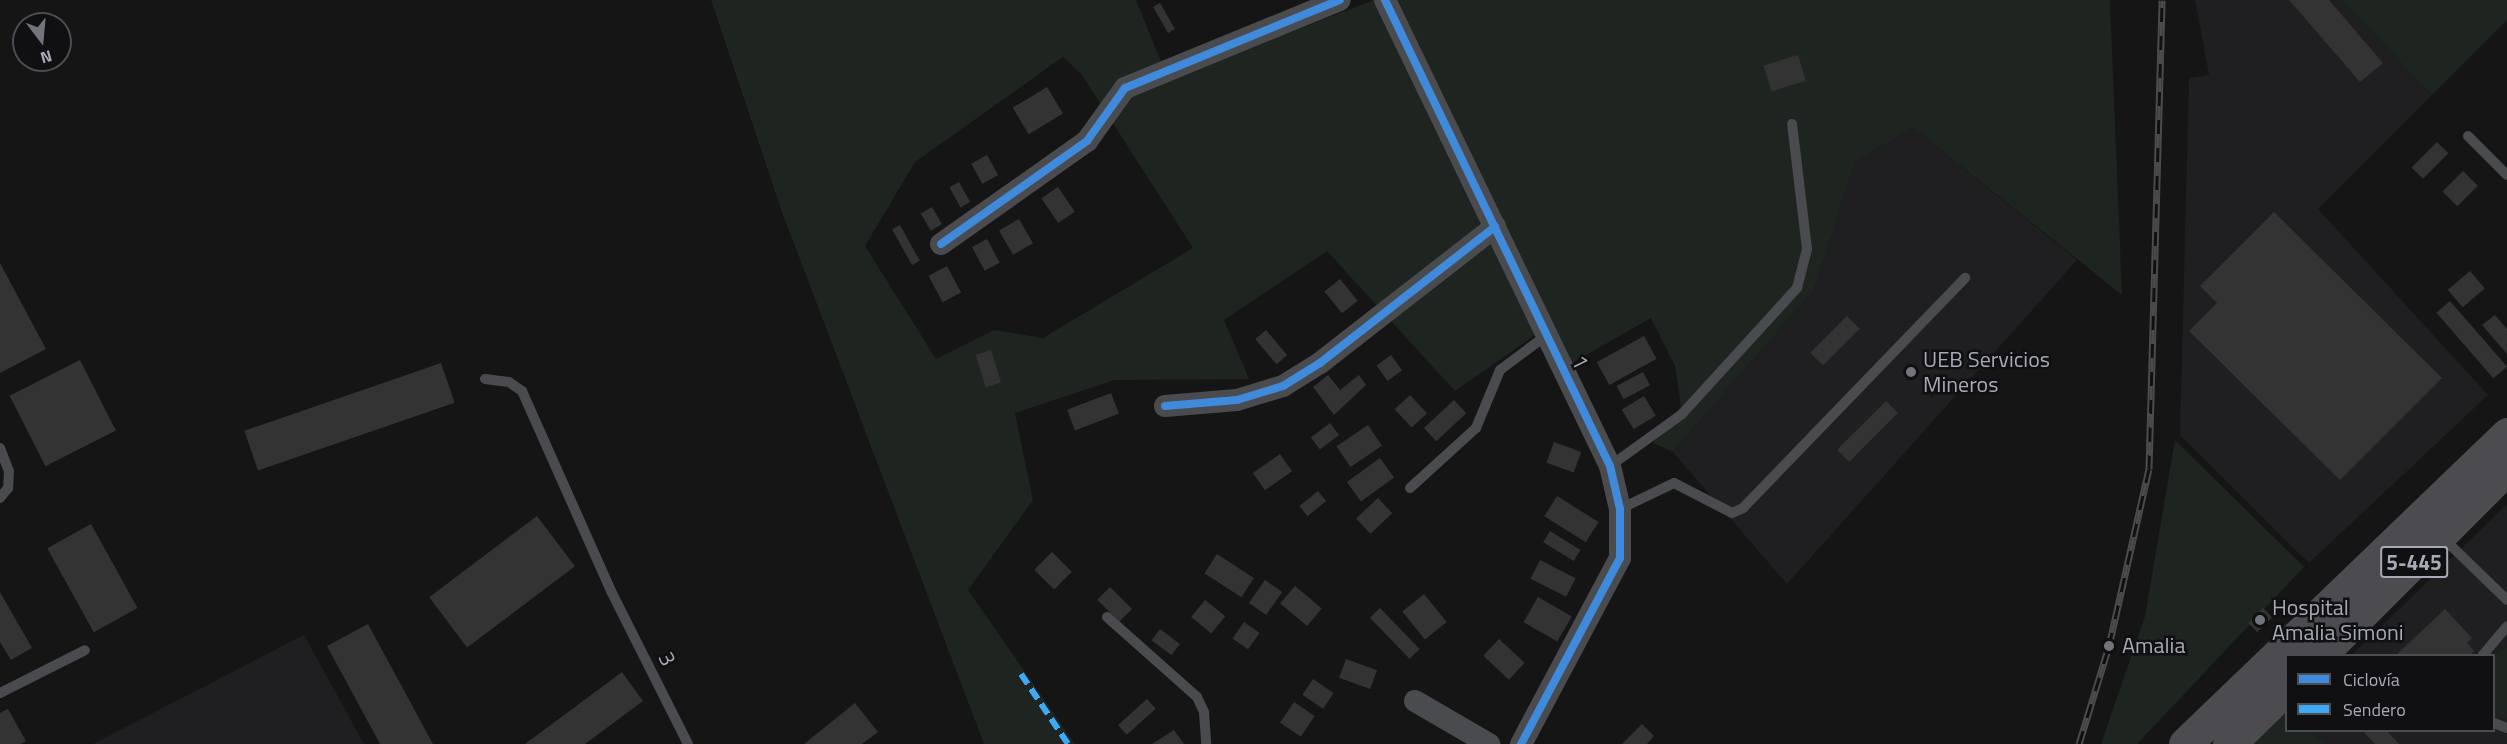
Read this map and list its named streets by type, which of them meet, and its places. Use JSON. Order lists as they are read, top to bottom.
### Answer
{
  "streets": {
    "highway": ["5-445"],
    "street": ["1"],
    "lane": ["3"]
  },
  "places": ["UEB Servicios Mineros", "Hospital Amalia Simoni", "Amalia"],
  "legend": ["Ciclovía", "Sendero"],
  "north": "bottom"
}
